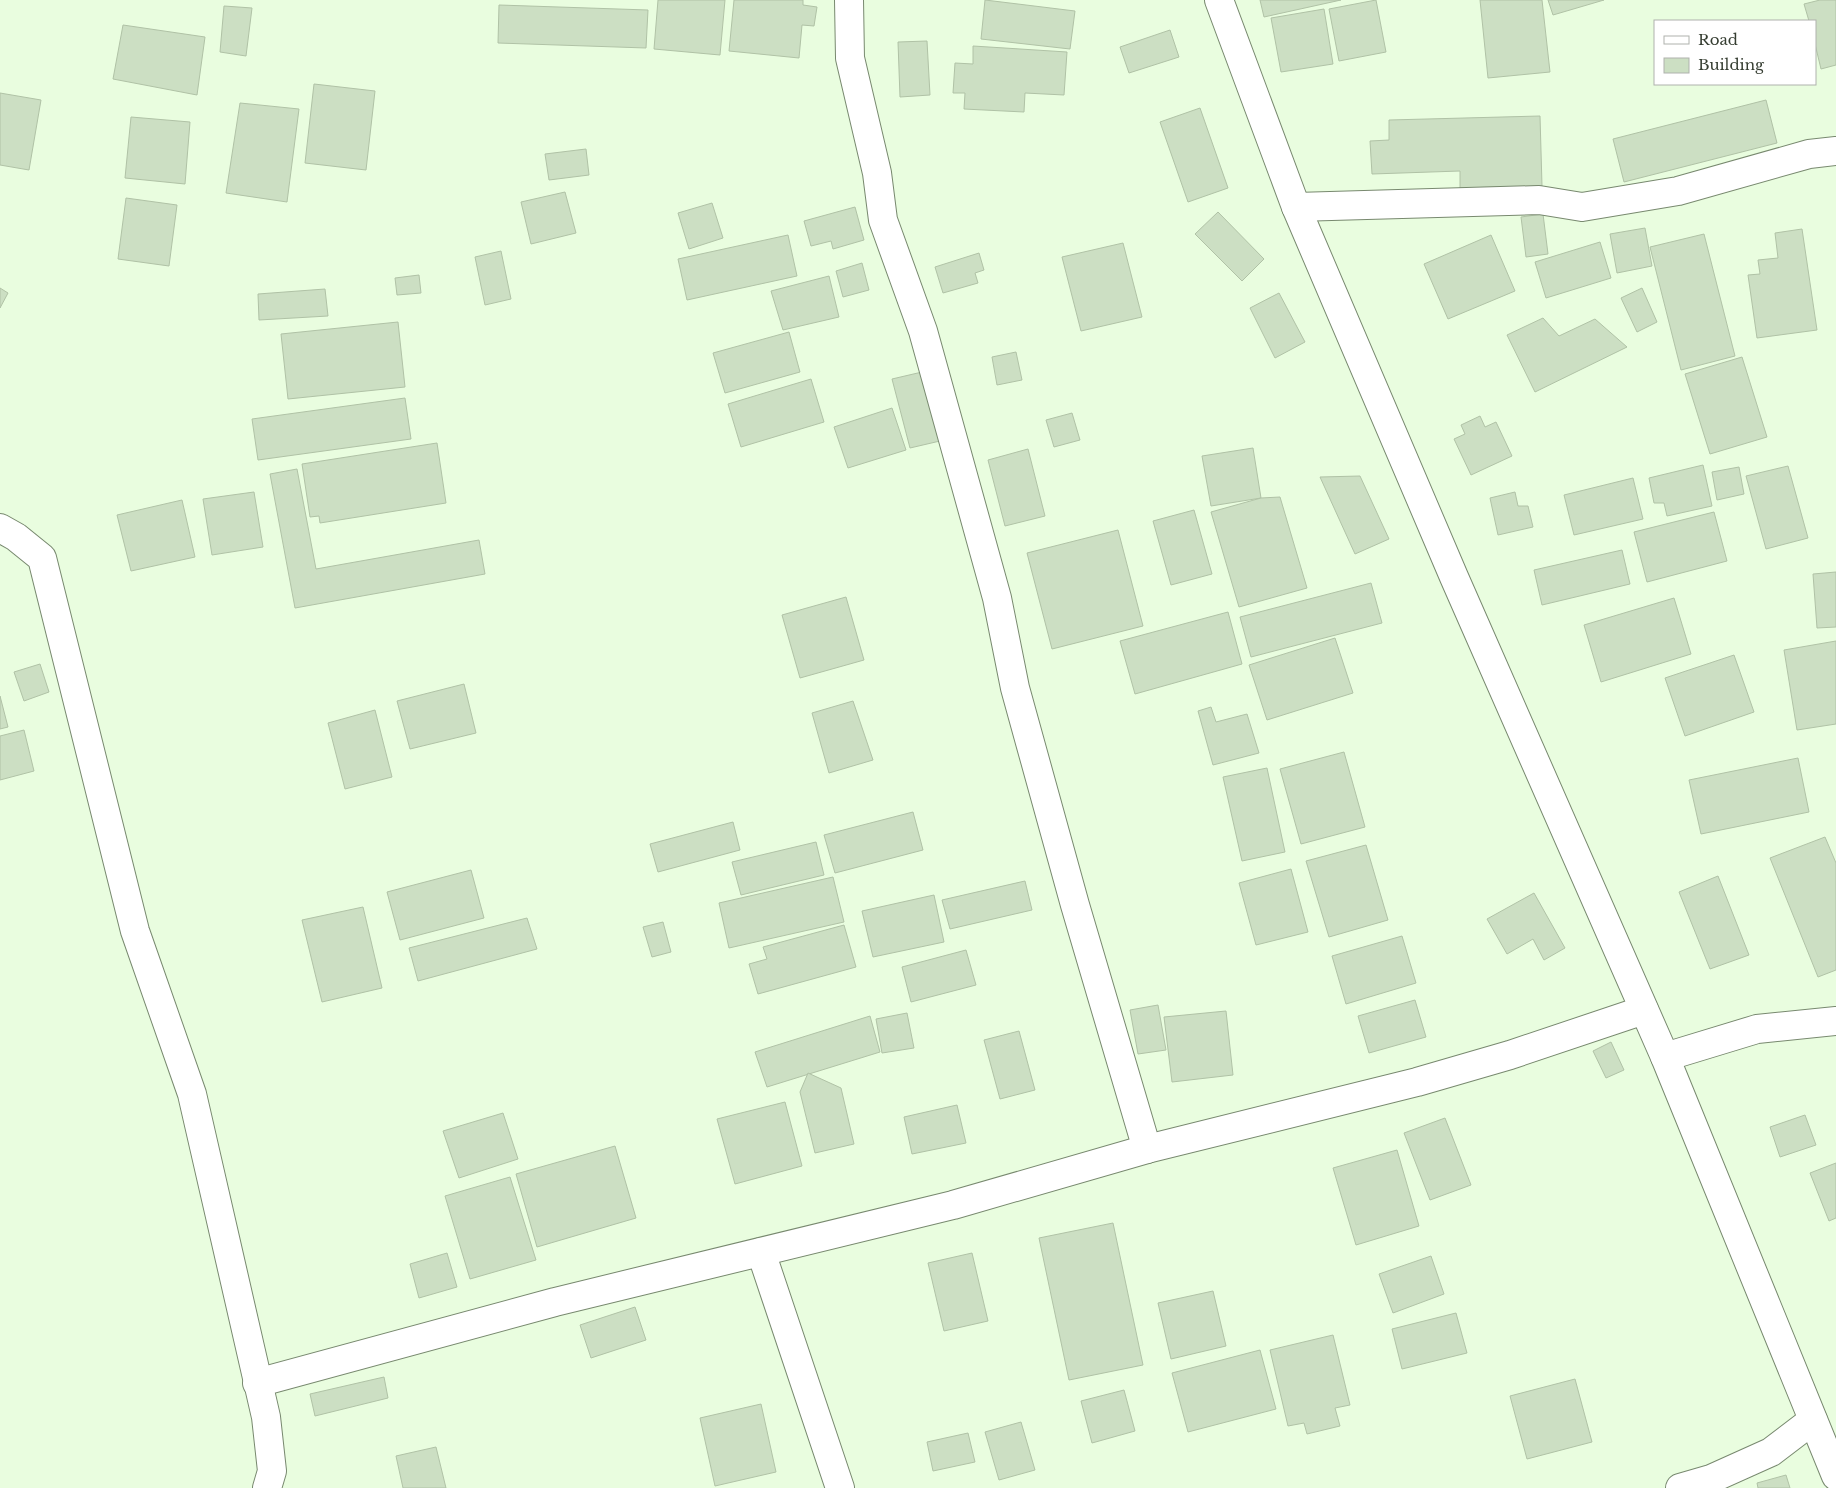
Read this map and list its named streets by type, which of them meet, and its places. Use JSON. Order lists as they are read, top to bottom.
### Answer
{
  "legend": ["Road", "Building"]
}
